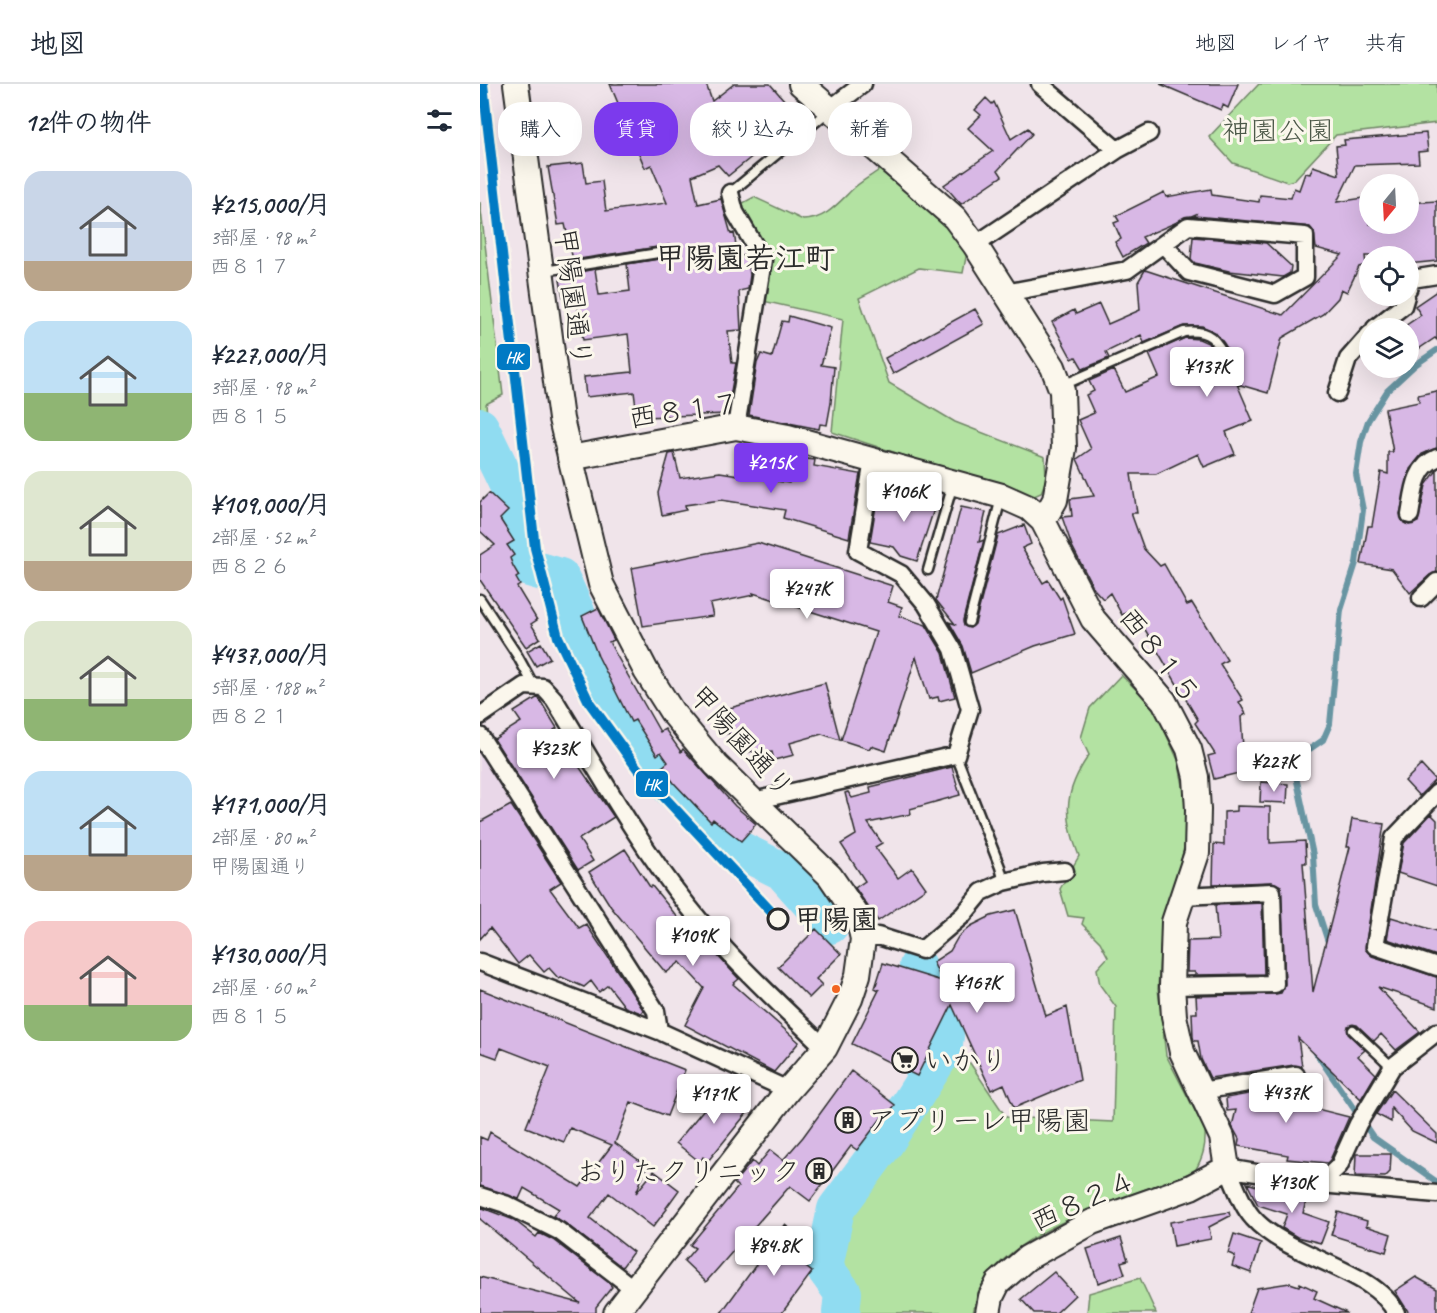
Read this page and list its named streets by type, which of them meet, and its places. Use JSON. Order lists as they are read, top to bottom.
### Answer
{
  "streets": {
    "street": [
      "甲陽園通り",
      "西８１７",
      "西８１５",
      "西８２４"
    ]
  },
  "crossings": [
    ["甲陽園通り", "西８１７"],
    ["西８１７", "西８１５"],
    ["西８１５", "西８２４"]
  ],
  "districts": ["甲陽園若江町"],
  "parks": ["神園公園"],
  "places": {
    "other": ["甲陽園"],
    "supermarket": ["いかり"],
    "building": ["アプリーレ甲陽園", "おりたクリニック"]
  },
  "lines": ["transit line HK"],
  "north": "bottom",
  "page": {
    "header": "地図",
    "nav": ["地図", "レイヤ", "共有"],
    "heading": "12件の物件",
    "chip": [
      "購入",
      "賃貸",
      "絞り込み",
      "新着"
    ],
    "list": [
      {
        "name": "¥215,000/月",
        "note": "3部屋 · 98 m² · 西８１７"
      },
      {
        "name": "¥227,000/月",
        "note": "3部屋 · 98 m² · 西８１５"
      },
      {
        "name": "¥109,000/月",
        "note": "2部屋 · 52 m² · 西８２６"
      },
      {
        "name": "¥437,000/月",
        "note": "5部屋 · 188 m² · 西８２１"
      },
      {
        "name": "¥171,000/月",
        "note": "2部屋 · 80 m² · 甲陽園通り"
      },
      {
        "name": "¥130,000/月",
        "note": "2部屋 · 60 m² · 西８１５"
      }
    ],
    "price": [
      "¥137K",
      "¥215K",
      "¥106K",
      "¥247K",
      "¥323K",
      "¥227K",
      "¥109K",
      "¥167K",
      "¥437K",
      "¥171K",
      "¥130K",
      "¥84.8K"
    ]
  }
}
